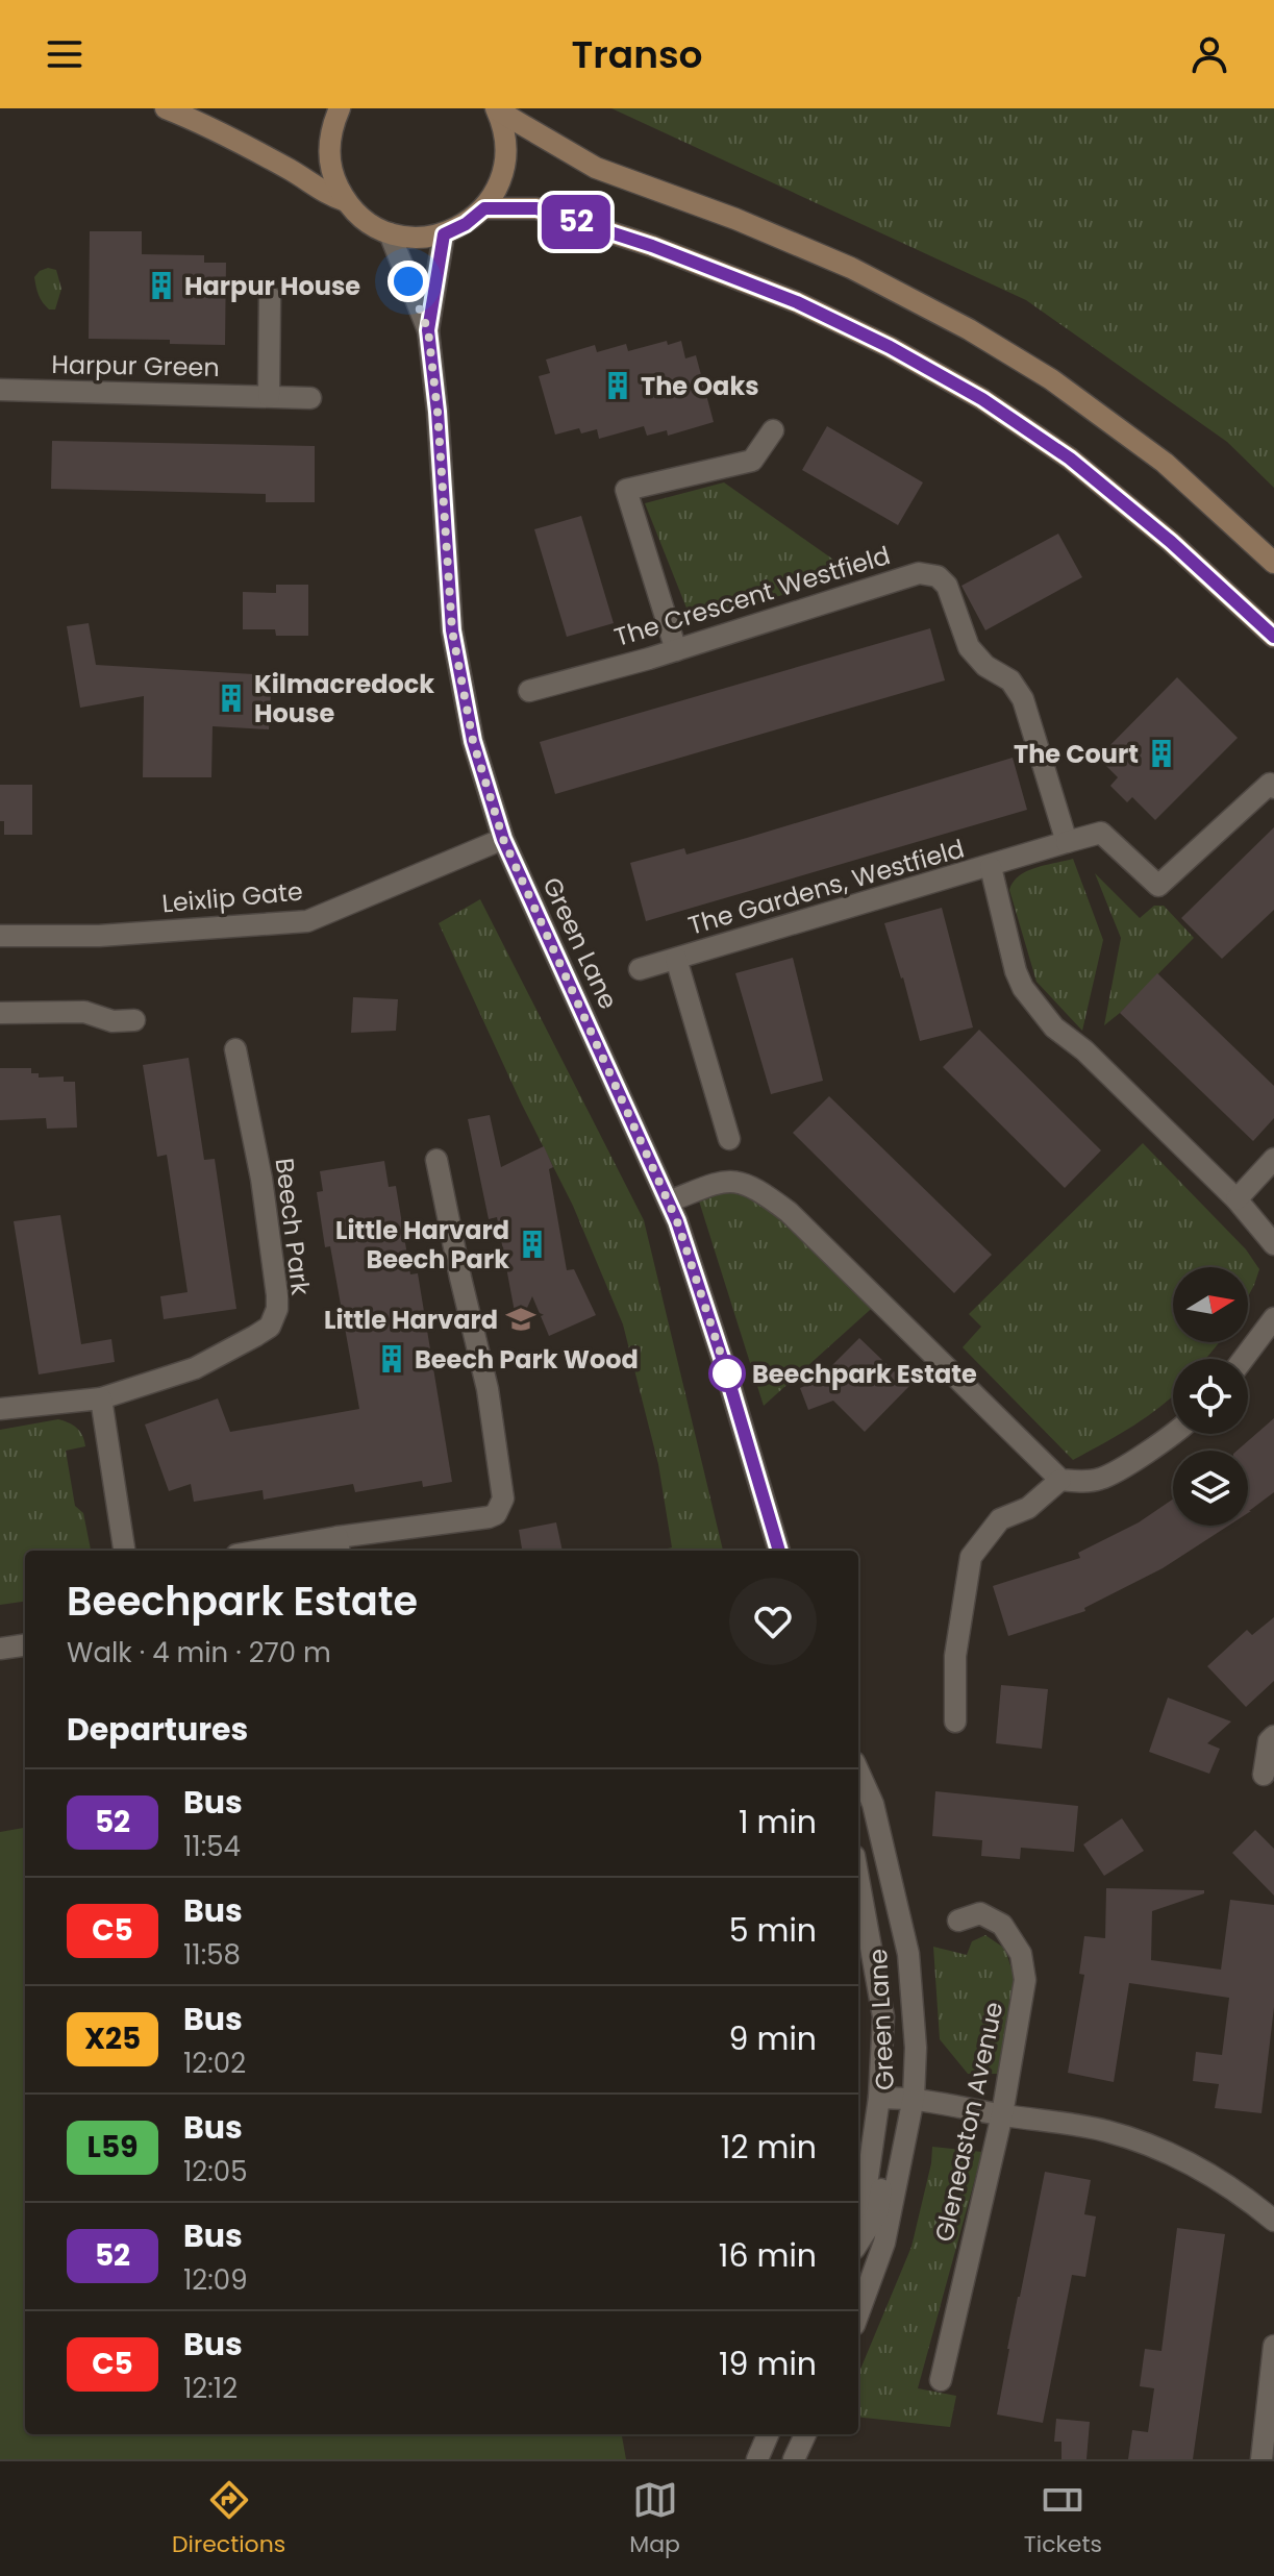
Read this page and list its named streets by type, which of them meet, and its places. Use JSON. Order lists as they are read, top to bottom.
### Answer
{
  "streets": {
    "street": [
      "Harpur Green",
      "The Crescent Westfield",
      "The Gardens, Westfield",
      "Leixlip Gate",
      "Green Lane",
      "Beech Park",
      "Gleneaston Avenue"
    ]
  },
  "crossings": [
    ["The Crescent Westfield", "The Gardens, Westfield"],
    ["Leixlip Gate", "Green Lane"]
  ],
  "places": {
    "building": [
      "Harpur House",
      "The Oaks",
      "Kilmacredock House",
      "The Court",
      "Little Harvard Beech Park",
      "Beech Park Wood"
    ],
    "school or university": ["Little Harvard"],
    "other": ["Beechpark Estate"]
  },
  "lines": ["bus line 52"],
  "north": "right",
  "page": {
    "header": "Transo",
    "on_map": "52",
    "heading": [
      ["Beechpark Estate", "Walk · 4 min · 270 m"],
      "Departures"
    ],
    "list": [
      {
        "mark": "52",
        "name": "Bus",
        "note": "11:54",
        "value": "1 min"
      },
      {
        "mark": "C5",
        "name": "Bus",
        "note": "11:58",
        "value": "5 min"
      },
      {
        "mark": "X25",
        "name": "Bus",
        "note": "12:02",
        "value": "9 min"
      },
      {
        "mark": "L59",
        "name": "Bus",
        "note": "12:05",
        "value": "12 min"
      },
      {
        "mark": "52",
        "name": "Bus",
        "note": "12:09",
        "value": "16 min"
      },
      {
        "mark": "C5",
        "name": "Bus",
        "note": "12:12",
        "value": "19 min"
      }
    ],
    "tabs": ["Directions", "Map", "Tickets"]
  }
}
